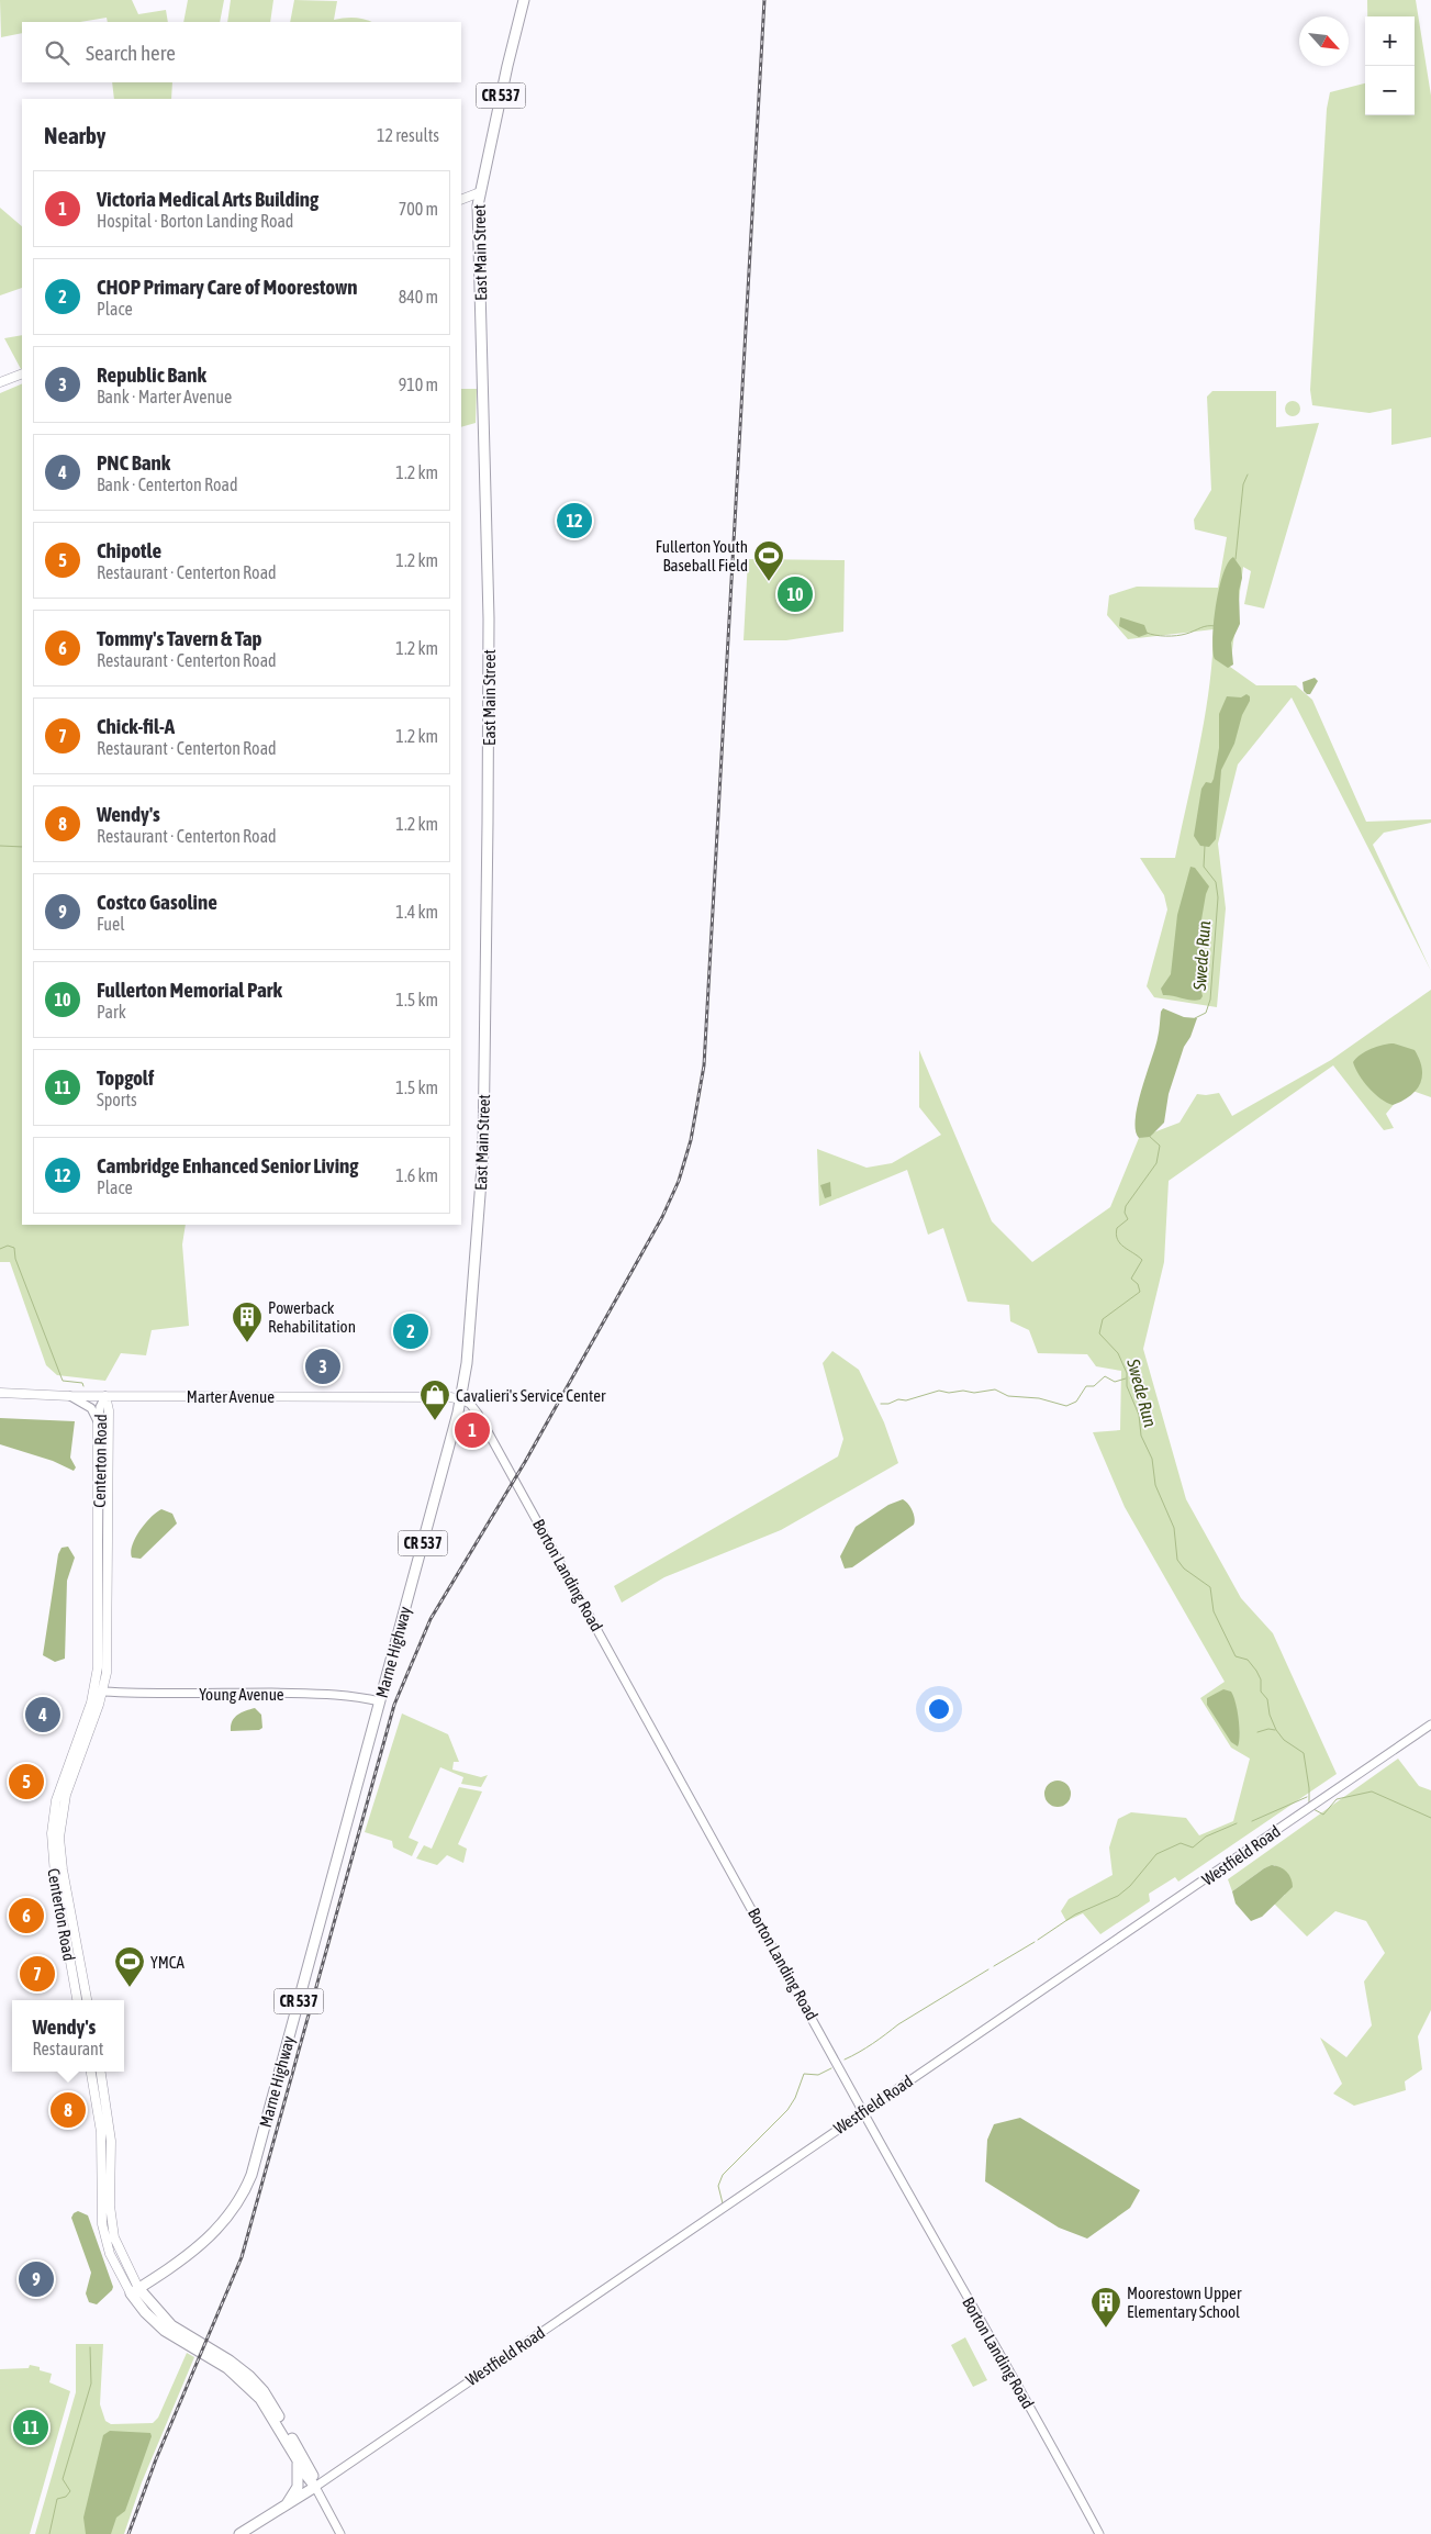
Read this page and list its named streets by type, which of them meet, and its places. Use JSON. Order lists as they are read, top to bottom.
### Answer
{
  "streets": {
    "main road": [
      "CR 537",
      "East Main Street",
      "Marter Avenue",
      "Centerton Road",
      "Marne Highway"
    ],
    "street": ["Borton Landing Road", "Young Avenue", "Westfield Road"]
  },
  "crossings": [
    ["East Main Street", "Marter Avenue"],
    ["East Main Street", "Borton Landing Road"],
    ["East Main Street", "Marne Highway"],
    ["Marter Avenue", "Centerton Road"],
    ["Marter Avenue", "Borton Landing Road"],
    ["Marter Avenue", "Marne Highway"],
    ["Centerton Road", "Young Avenue"],
    ["Borton Landing Road", "Marne Highway"],
    ["Borton Landing Road", "Westfield Road"],
    ["Marne Highway", "Young Avenue"]
  ],
  "water": ["Swede Run"],
  "places": {
    "sports": ["Fullerton Youth Baseball Field", "YMCA"],
    "building": ["Powerback Rehabilitation", "Moorestown Upper Elementary School"],
    "shop": ["Cavalieri's Service Center"]
  },
  "north": "bottom right",
  "page": {
    "map_buttons": ["+", "−"],
    "search": "Search here",
    "heading": ["Nearby", "12 results"],
    "list": [
      {
        "mark": "1",
        "name": "Victoria Medical Arts Building",
        "note": "Hospital · Borton Landing Road",
        "value": "700 m"
      },
      {
        "mark": "2",
        "name": "CHOP Primary Care of Moorestown",
        "note": "Place",
        "value": "840 m"
      },
      {
        "mark": "3",
        "name": "Republic Bank",
        "note": "Bank · Marter Avenue",
        "value": "910 m"
      },
      {
        "mark": "4",
        "name": "PNC Bank",
        "note": "Bank · Centerton Road",
        "value": "1.2 km"
      },
      {
        "mark": "5",
        "name": "Chipotle",
        "note": "Restaurant · Centerton Road",
        "value": "1.2 km"
      },
      {
        "mark": "6",
        "name": "Tommy's Tavern & Tap",
        "note": "Restaurant · Centerton Road",
        "value": "1.2 km"
      },
      {
        "mark": "7",
        "name": "Chick-fil-A",
        "note": "Restaurant · Centerton Road",
        "value": "1.2 km"
      },
      {
        "mark": "8",
        "name": "Wendy's",
        "note": "Restaurant · Centerton Road",
        "value": "1.2 km"
      },
      {
        "mark": "9",
        "name": "Costco Gasoline",
        "note": "Fuel",
        "value": "1.4 km"
      },
      {
        "mark": "10",
        "name": "Fullerton Memorial Park",
        "note": "Park",
        "value": "1.5 km"
      },
      {
        "mark": "11",
        "name": "Topgolf",
        "note": "Sports",
        "value": "1.5 km"
      },
      {
        "mark": "12",
        "name": "Cambridge Enhanced Senior Living",
        "note": "Place",
        "value": "1.6 km"
      }
    ],
    "pins": [
      "12",
      "10",
      "2",
      "3",
      "1",
      "4",
      "5",
      "6",
      "7",
      "8",
      "9",
      "11"
    ],
    "popup": ["Wendy's", "Restaurant"]
  }
}
